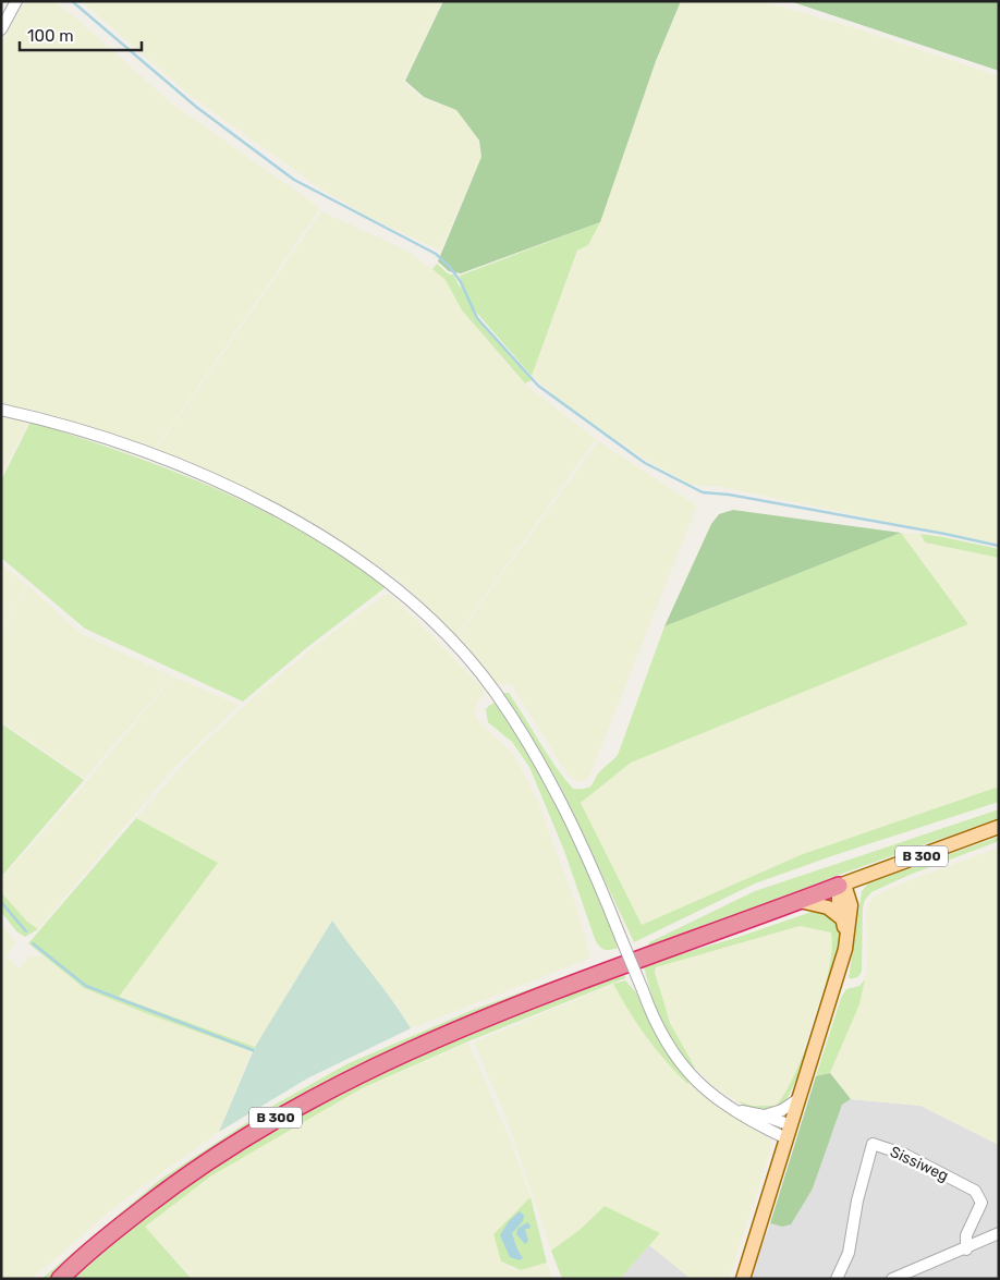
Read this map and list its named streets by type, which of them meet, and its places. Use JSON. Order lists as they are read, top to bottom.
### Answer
{
  "streets": {
    "highway": ["B 300"],
    "street": ["Sissiweg"]
  },
  "scale_bar": "100 m"
}
